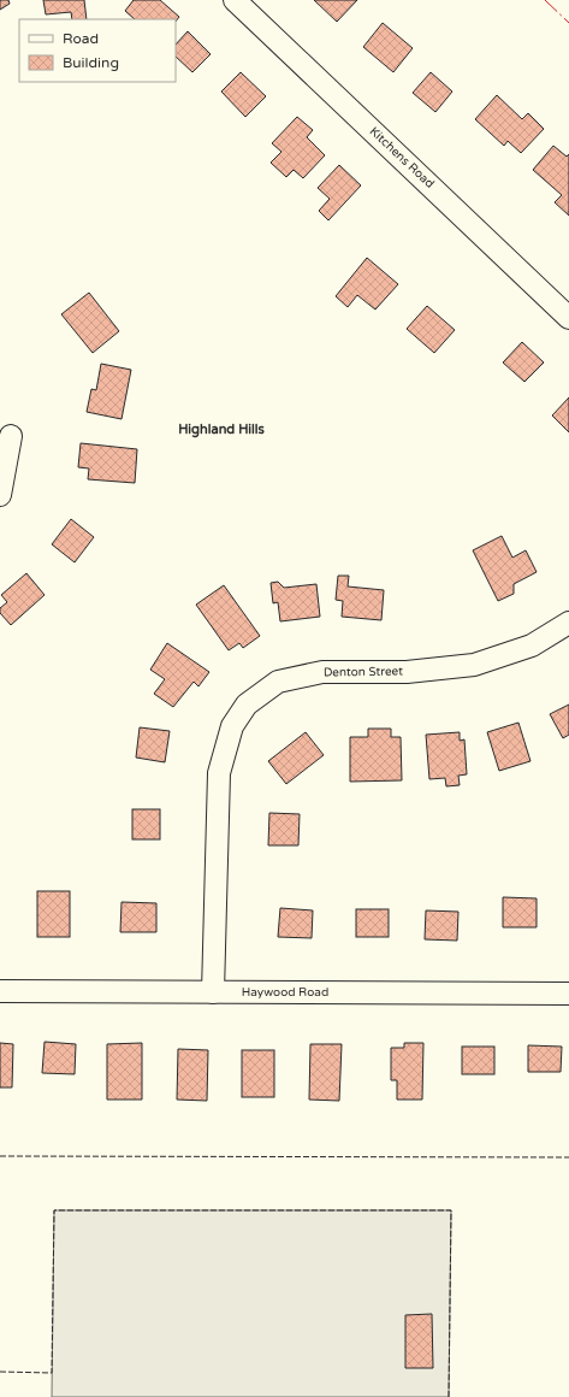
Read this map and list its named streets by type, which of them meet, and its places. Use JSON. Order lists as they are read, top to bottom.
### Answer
{
  "streets": {
    "street": ["Kitchens Road", "Denton Street", "Haywood Road"]
  },
  "crossings": [
    ["Denton Street", "Haywood Road"]
  ],
  "districts": ["Highland Hills"],
  "legend": ["Road", "Building"]
}
